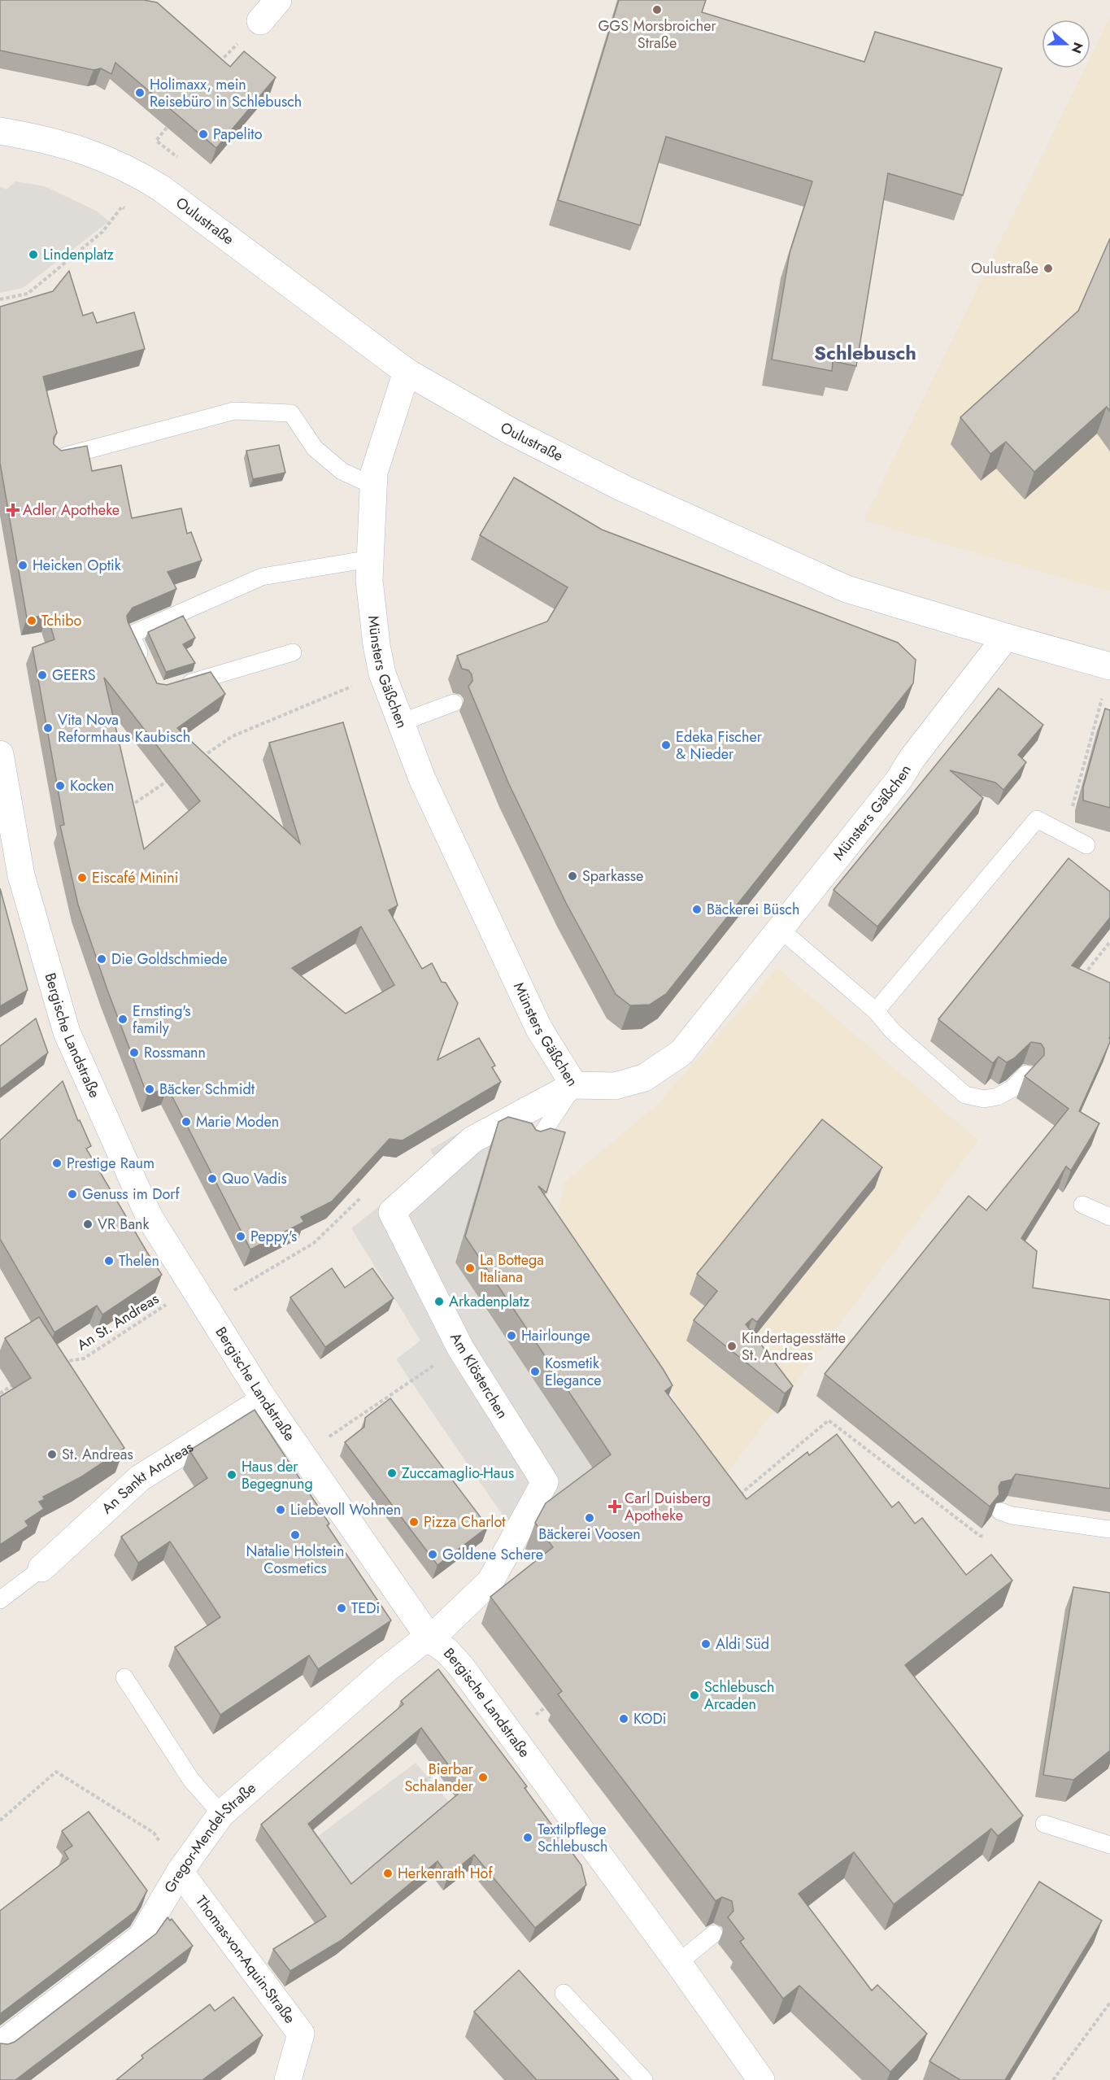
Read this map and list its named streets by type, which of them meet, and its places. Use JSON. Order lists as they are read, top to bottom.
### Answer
{
  "streets": {
    "street": [
      "Oulustraße",
      "Münsters Gäßchen",
      "Bergische Landstraße",
      "Am Klösterchen",
      "An Sankt Andreas",
      "Gregor-Mendel-Straße",
      "Thomas-von-Aquin-Straße"
    ],
    "path": ["An St. Andreas"]
  },
  "crossings": [
    ["Oulustraße", "Münsters Gäßchen"],
    ["Bergische Landstraße", "An St. Andreas"],
    ["Bergische Landstraße", "Am Klösterchen"],
    ["Bergische Landstraße", "An Sankt Andreas"],
    ["Bergische Landstraße", "Gregor-Mendel-Straße"],
    ["An St. Andreas", "Am Klösterchen"],
    ["Am Klösterchen", "Gregor-Mendel-Straße"],
    ["Gregor-Mendel-Straße", "Thomas-von-Aquin-Straße"]
  ],
  "districts": ["Schlebusch"],
  "places": {
    "other": [
      "GGS Morsbroicher Straße",
      "Holimaxx, mein Reisebüro in Schlebusch",
      "Papelito",
      "Lindenplatz",
      "Oulustraße",
      "Heicken Optik",
      "Tchibo",
      "GEERS",
      "Vita Nova Reformhaus Kaubisch",
      "Edeka Fischer & Nieder",
      "Kocken",
      "Sparkasse",
      "Eiscafé Minini",
      "Bäckerei Büsch",
      "Die Goldschmiede",
      "Ernsting's family",
      "Rossmann",
      "Bäcker Schmidt",
      "Marie Moden",
      "Prestige Raum",
      "Quo Vadis",
      "Genuss im Dorf",
      "VR Bank",
      "Peppy's",
      "Thelen",
      "La Bottega Italiana",
      "Arkadenplatz",
      "Hairlounge",
      "Kindertagesstätte St. Andreas",
      "Kosmetik Elegance",
      "St. Andreas",
      "Zuccamaglio-Haus",
      "Haus der Begegnung",
      "Liebevoll Wohnen",
      "Bäckerei Voosen",
      "Pizza Charlot",
      "Natalie Holstein Cosmetics",
      "Goldene Schere",
      "TEDi",
      "Aldi Süd",
      "Schlebusch Arcaden",
      "KODi",
      "Bierbar Schalander",
      "Textilpflege Schlebusch",
      "Herkenrath Hof"
    ],
    "health": ["Adler Apotheke", "Carl Duisberg Apotheke"]
  },
  "north": "right"
}
